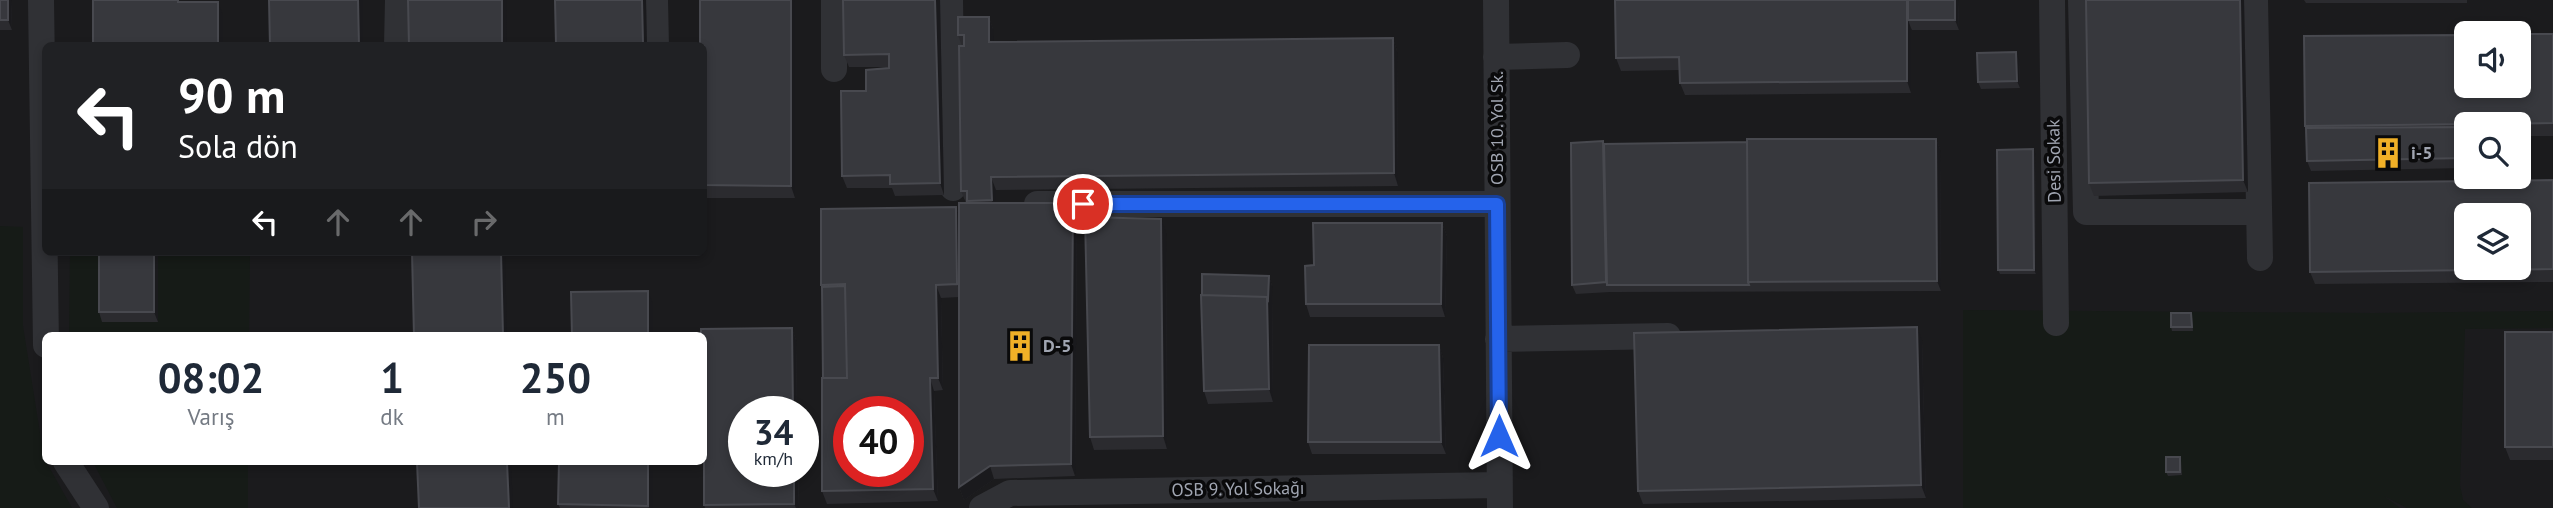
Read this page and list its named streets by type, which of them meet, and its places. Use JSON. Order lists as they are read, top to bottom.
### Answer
{
  "streets": {
    "street": ["OSB 10. Yol Sk.", "Desi Sokak", "OSB 9. Yol Sokağı"]
  },
  "crossings": [
    ["OSB 10. Yol Sk.", "OSB 9. Yol Sokağı"]
  ],
  "places": {
    "building": ["i-5", "D-5"]
  },
  "page": {
    "turn": ["90 m", "Sola dön"],
    "eta": [
      "08:02",
      "Varış",
      "1",
      "dk",
      "250",
      "m"
    ],
    "speed": "34 km/h",
    "limit": "40"
  }
}
